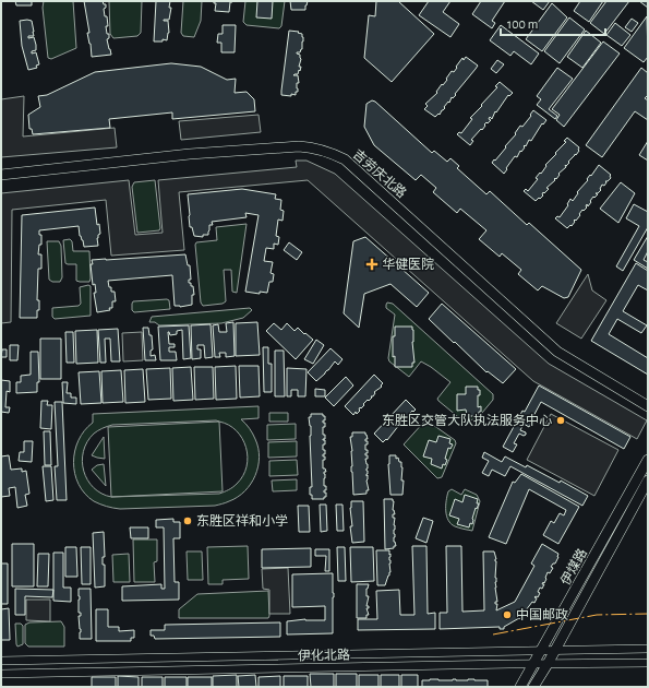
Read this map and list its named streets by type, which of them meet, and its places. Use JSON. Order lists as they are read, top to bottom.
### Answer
{
  "streets": {
    "main road": ["吉劳庆北路", "伊煤路"],
    "street": ["伊化北路"]
  },
  "crossings": [
    ["伊煤路", "伊化北路"]
  ],
  "places": {
    "health": ["华健医院"],
    "other": ["东胜区交管大队执法服务中心", "东胜区祥和小学", "中国邮政"]
  },
  "scale_bar": "100 m"
}
